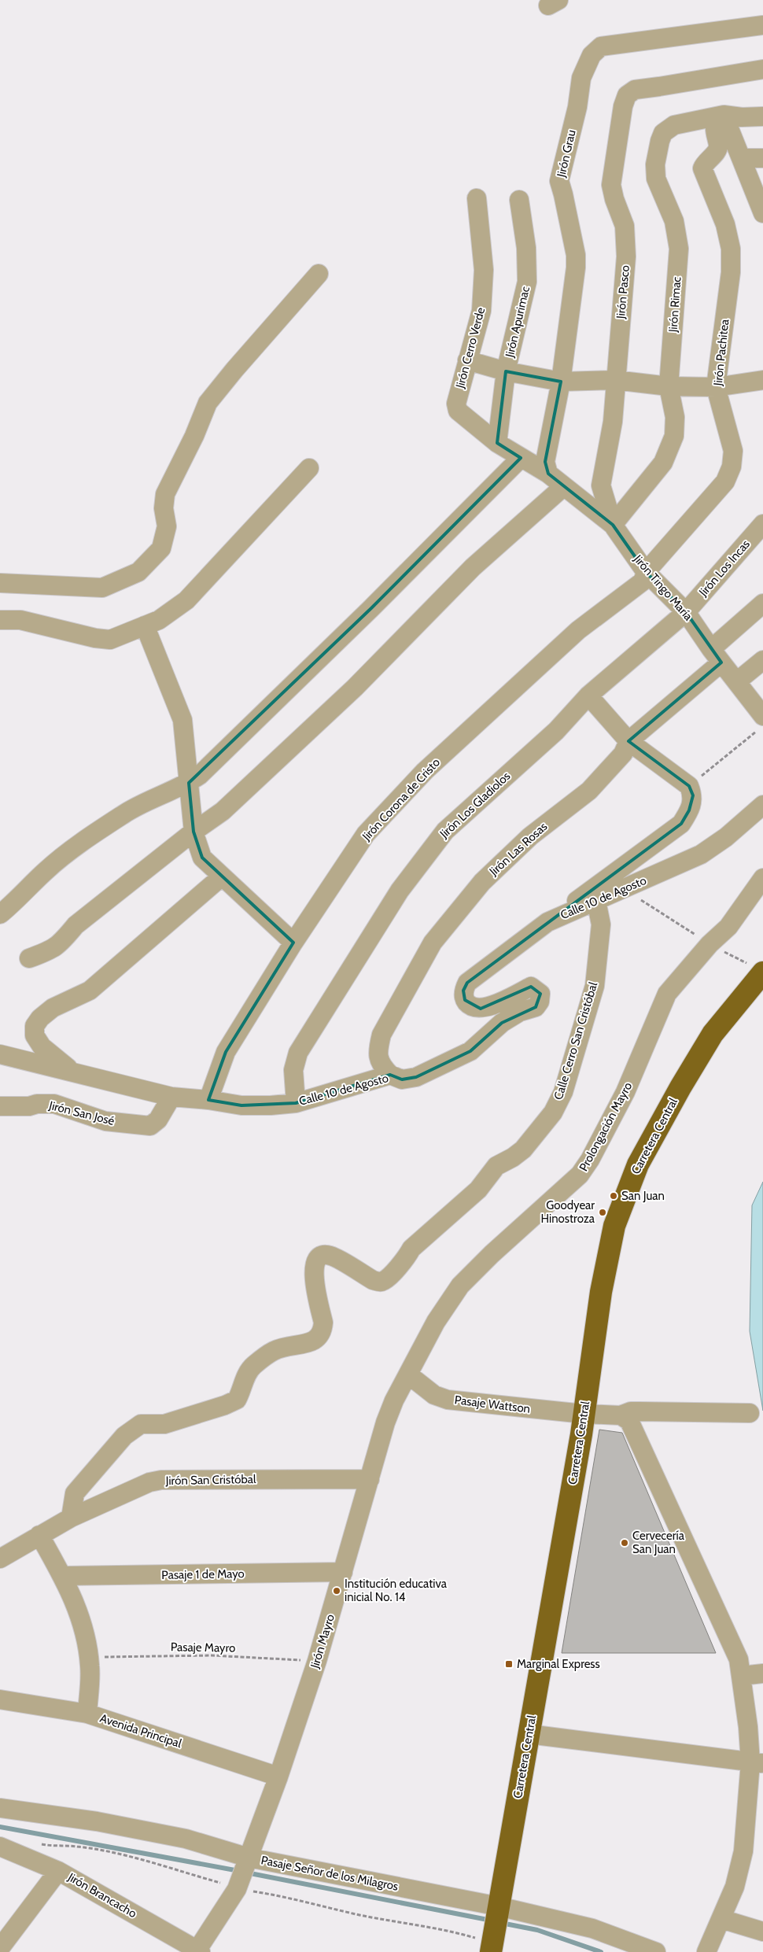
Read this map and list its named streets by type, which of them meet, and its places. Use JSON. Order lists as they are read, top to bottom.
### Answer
{
  "streets": {
    "highway": ["Carretera Central"],
    "street": [
      "Jirón Grau",
      "Jirón Pasco",
      "Jirón Rimac",
      "Jirón Apurimac",
      "Jirón Cerro Verde",
      "Jirón Pachitea",
      "Jirón Los Incas",
      "Jirón Tingo María",
      "Jirón Corona de Cristo",
      "Jirón Los Gladiolos",
      "Jirón Las Rosas",
      "Calle 10 de Agosto",
      "Calle Cerro San Cristóbal",
      "Jirón San José",
      "Prolongación Mayro",
      "Pasaje Wattson",
      "Jirón San Cristóbal",
      "Pasaje 1 de Mayo",
      "Jirón Mayro",
      "Avenida Principal",
      "Pasaje Señor de los Milagros",
      "Jirón Brancacho"
    ],
    "path": ["Pasaje Mayro"]
  },
  "crossings": [
    ["Jirón Grau", "Jirón Tingo María"],
    ["Jirón Pasco", "Jirón Rimac"],
    ["Jirón Pasco", "Jirón Tingo María"],
    ["Jirón Rimac", "Jirón Pachitea"],
    ["Jirón Rimac", "Jirón Tingo María"],
    ["Jirón Apurimac", "Jirón Tingo María"],
    ["Jirón Cerro Verde", "Jirón Tingo María"],
    ["Jirón Pachitea", "Jirón Tingo María"],
    ["Jirón Pachitea", "Jirón Corona de Cristo"],
    ["Jirón Los Incas", "Jirón Tingo María"],
    ["Jirón Los Incas", "Jirón Los Gladiolos"],
    ["Jirón Tingo María", "Jirón Corona de Cristo"],
    ["Jirón Tingo María", "Jirón Los Gladiolos"],
    ["Jirón Tingo María", "Jirón Las Rosas"],
    ["Jirón Corona de Cristo", "Calle 10 de Agosto"],
    ["Jirón Los Gladiolos", "Calle 10 de Agosto"],
    ["Jirón Las Rosas", "Calle 10 de Agosto"],
    ["Calle 10 de Agosto", "Calle Cerro San Cristóbal"],
    ["Calle 10 de Agosto", "Jirón San José"],
    ["Calle Cerro San Cristóbal", "Jirón San Cristóbal"],
    ["Prolongación Mayro", "Pasaje Wattson"],
    ["Prolongación Mayro", "Jirón Mayro"],
    ["Carretera Central", "Pasaje Wattson"],
    ["Carretera Central", "Pasaje Señor de los Milagros"],
    ["Pasaje Wattson", "Jirón Mayro"],
    ["Jirón San Cristóbal", "Jirón Mayro"],
    ["Pasaje 1 de Mayo", "Jirón Mayro"],
    ["Jirón Mayro", "Pasaje Mayro"],
    ["Jirón Mayro", "Avenida Principal"],
    ["Jirón Mayro", "Pasaje Señor de los Milagros"],
    ["Jirón Mayro", "Jirón Brancacho"]
  ],
  "places": {
    "other": [
      "San Juan",
      "Goodyear Hinostroza",
      "Cervecería San Juan",
      "Institución educativa inicial No. 14"
    ],
    "transit": ["Marginal Express"]
  }
}
